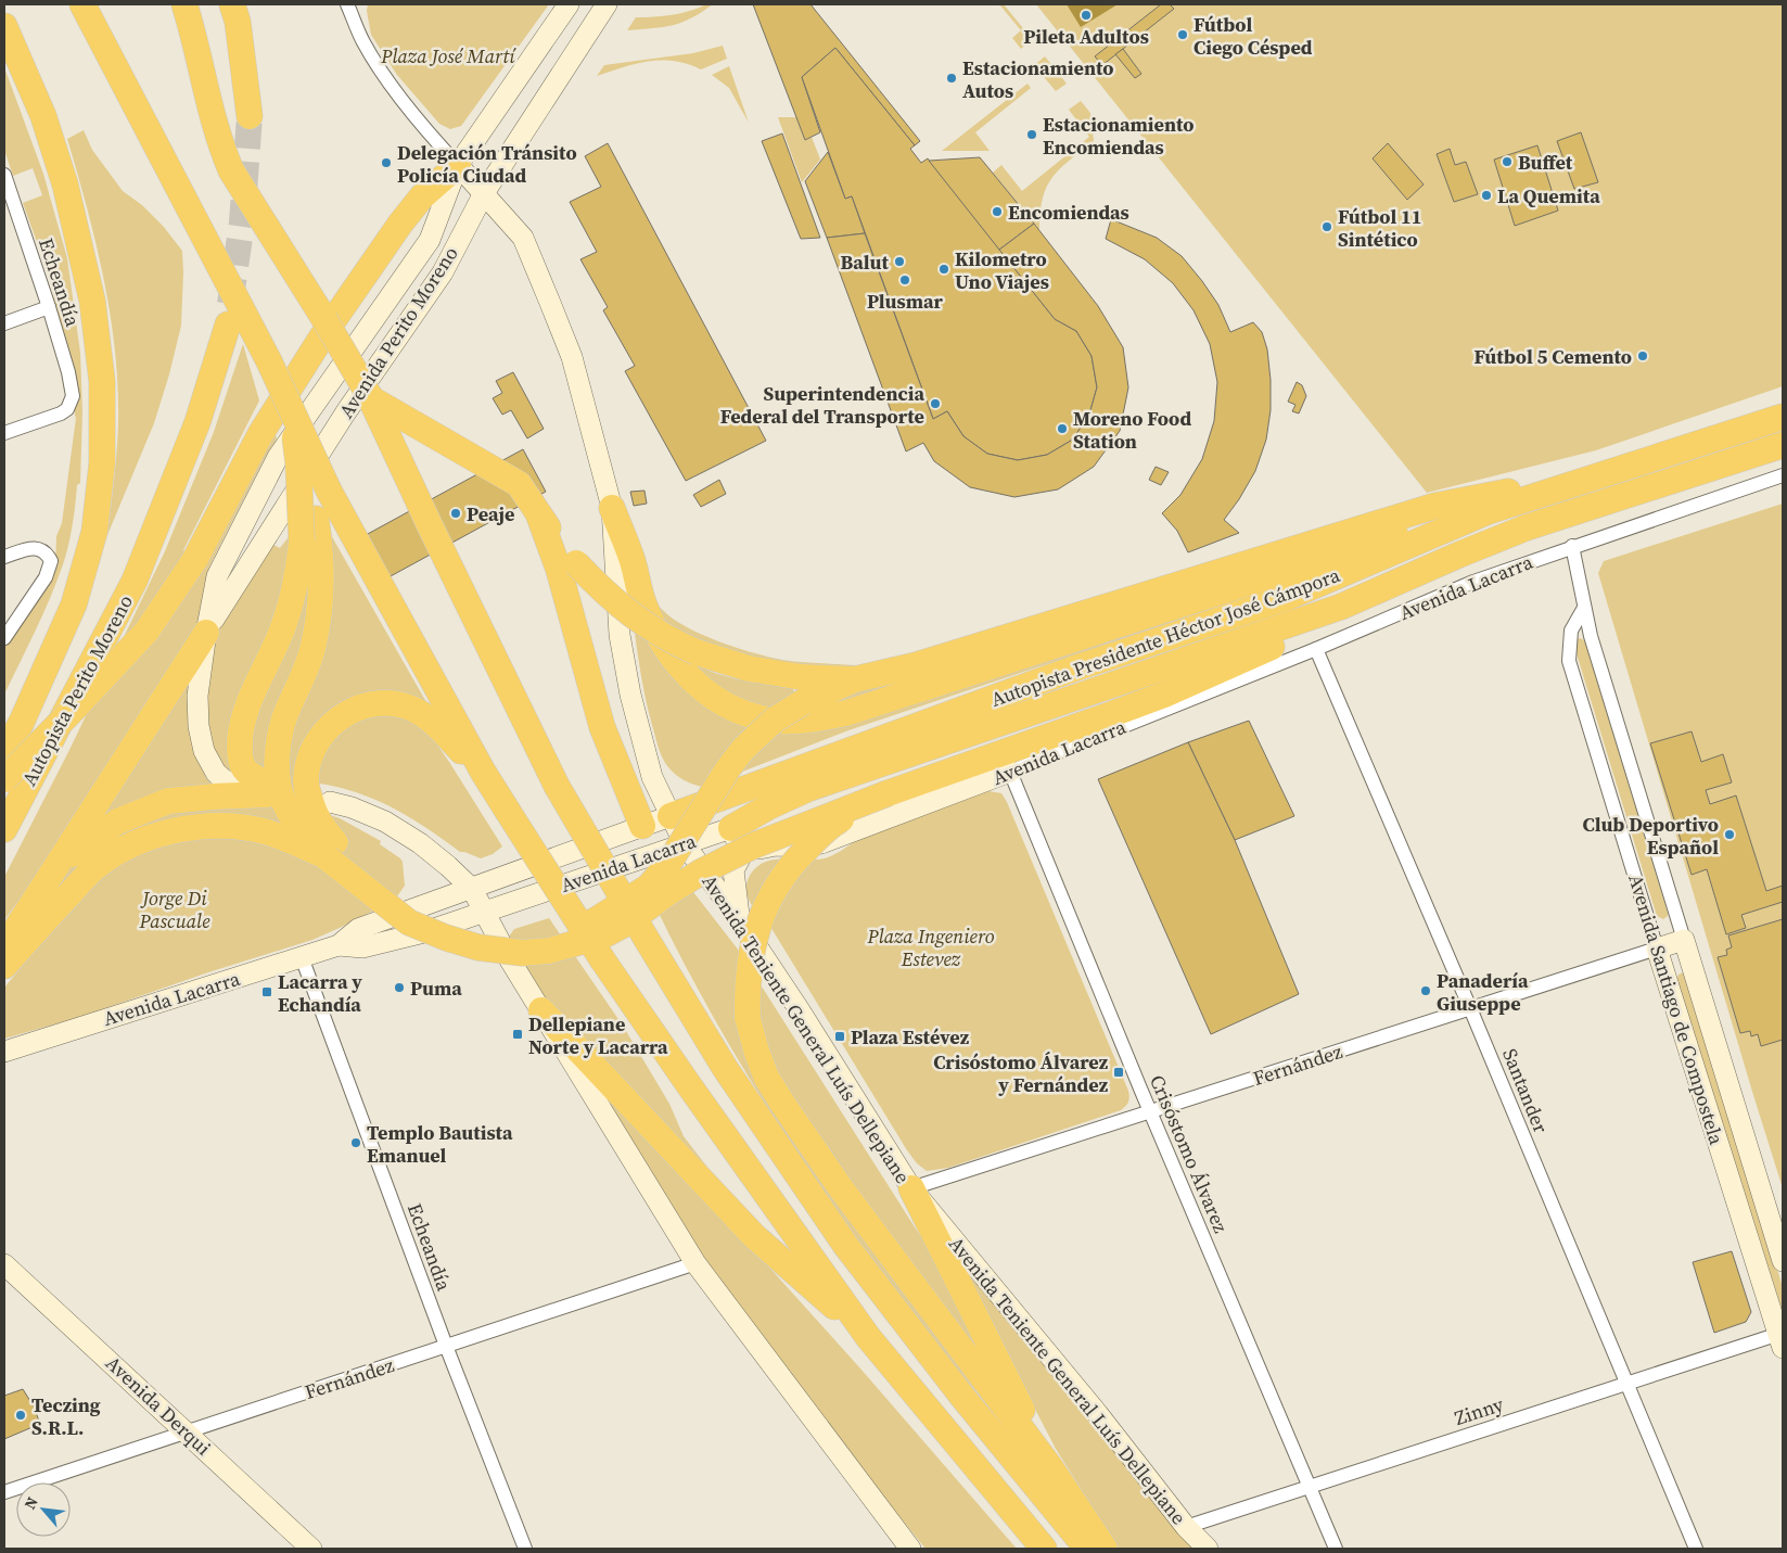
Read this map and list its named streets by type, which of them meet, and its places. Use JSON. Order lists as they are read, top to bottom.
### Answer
{
  "streets": {
    "highway": ["Autopista Presidente Héctor José Cámpora", "Autopista Perito Moreno"],
    "street": [
      "Echeandía",
      "Avenida Perito Moreno",
      "Avenida Lacarra",
      "Avenida Santiago de Compostela",
      "Avenida Teniente General Luís Dellepiane",
      "Fernández",
      "Santander",
      "Crisóstomo Álvarez",
      "Avenida Derqui",
      "Zinny"
    ]
  },
  "crossings": [
    ["Echeandía", "Avenida Lacarra"],
    ["Echeandía", "Fernández"],
    ["Avenida Perito Moreno", "Avenida Teniente General Luís Dellepiane"],
    ["Avenida Lacarra", "Autopista Presidente Héctor José Cámpora"],
    ["Avenida Lacarra", "Avenida Santiago de Compostela"],
    ["Avenida Lacarra", "Avenida Teniente General Luís Dellepiane"],
    ["Avenida Lacarra", "Santander"],
    ["Avenida Lacarra", "Crisóstomo Álvarez"],
    ["Autopista Presidente Héctor José Cámpora", "Avenida Teniente General Luís Dellepiane"],
    ["Avenida Santiago de Compostela", "Fernández"],
    ["Avenida Santiago de Compostela", "Zinny"],
    ["Avenida Teniente General Luís Dellepiane", "Fernández"],
    ["Avenida Teniente General Luís Dellepiane", "Zinny"],
    ["Fernández", "Santander"],
    ["Fernández", "Crisóstomo Álvarez"],
    ["Fernández", "Avenida Derqui"],
    ["Santander", "Zinny"],
    ["Crisóstomo Álvarez", "Zinny"]
  ],
  "parks": ["Plaza José Martí", "Jorge Di Pascuale", "Plaza Ingeniero Estevez"],
  "places": {
    "other": [
      "Pileta Adultos",
      "Fútbol Ciego Césped",
      "Estacionamiento Autos",
      "Estacionamiento Encomiendas",
      "Buffet",
      "Delegación Tránsito Policía Ciudad",
      "La Quemita",
      "Encomiendas",
      "Fútbol 11 Sintético",
      "Balut",
      "Kilometro Uno Viajes",
      "Plusmar",
      "Fútbol 5 Cemento",
      "Superintendencia Federal del Transporte",
      "Moreno Food Station",
      "Peaje",
      "Club Deportivo Español",
      "Puma",
      "Panadería Giuseppe",
      "Templo Bautista Emanuel",
      "Teczing S.R.L."
    ],
    "transit": [
      "Lacarra y Echandía",
      "Dellepiane Norte y Lacarra",
      "Plaza Estévez",
      "Crisóstomo Álvarez y Fernández"
    ]
  },
  "north": "top left"
}
